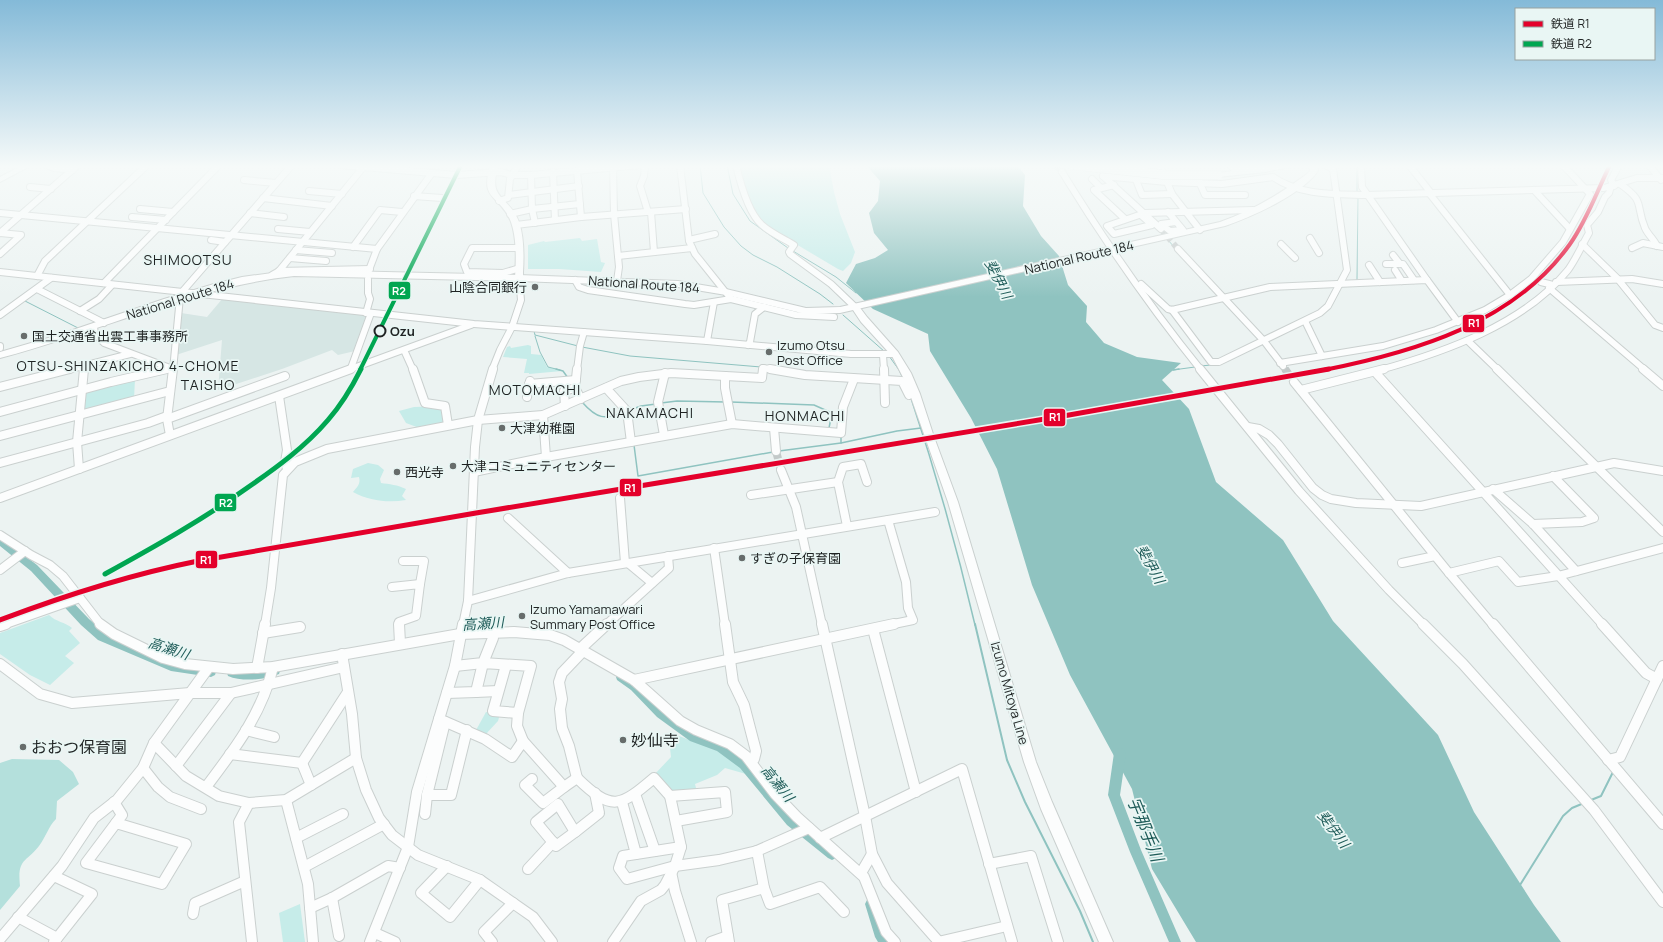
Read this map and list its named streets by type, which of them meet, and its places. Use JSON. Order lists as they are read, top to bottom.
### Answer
{
  "streets": {
    "highway": ["National Route 184"],
    "main road": ["Izumo Mitoya Line"]
  },
  "crossings": [
    ["National Route 184", "Izumo Mitoya Line"]
  ],
  "districts": [
    "SHIMOOTSU",
    "OTSU-SHINZAKICHO 4-CHOME",
    "TAISHO",
    "MOTOMACHI",
    "NAKAMACHI",
    "HONMACHI"
  ],
  "water": ["斐伊川", "高瀬川", "宇那手川"],
  "places": [
    "山陰合同銀行",
    "Ozu",
    "国土交通省出雲工事事務所",
    "Izumo Otsu Post Office",
    "大津幼稚園",
    "大津コミュニティセンター",
    "西光寺",
    "すぎの子保育園",
    "Izumo Yamamawari Summary Post Office",
    "妙仙寺",
    "おおつ保育園"
  ],
  "lines": ["rail line R1", "rail line R2"],
  "legend": ["鉄道 R1", "鉄道 R2"]
}
